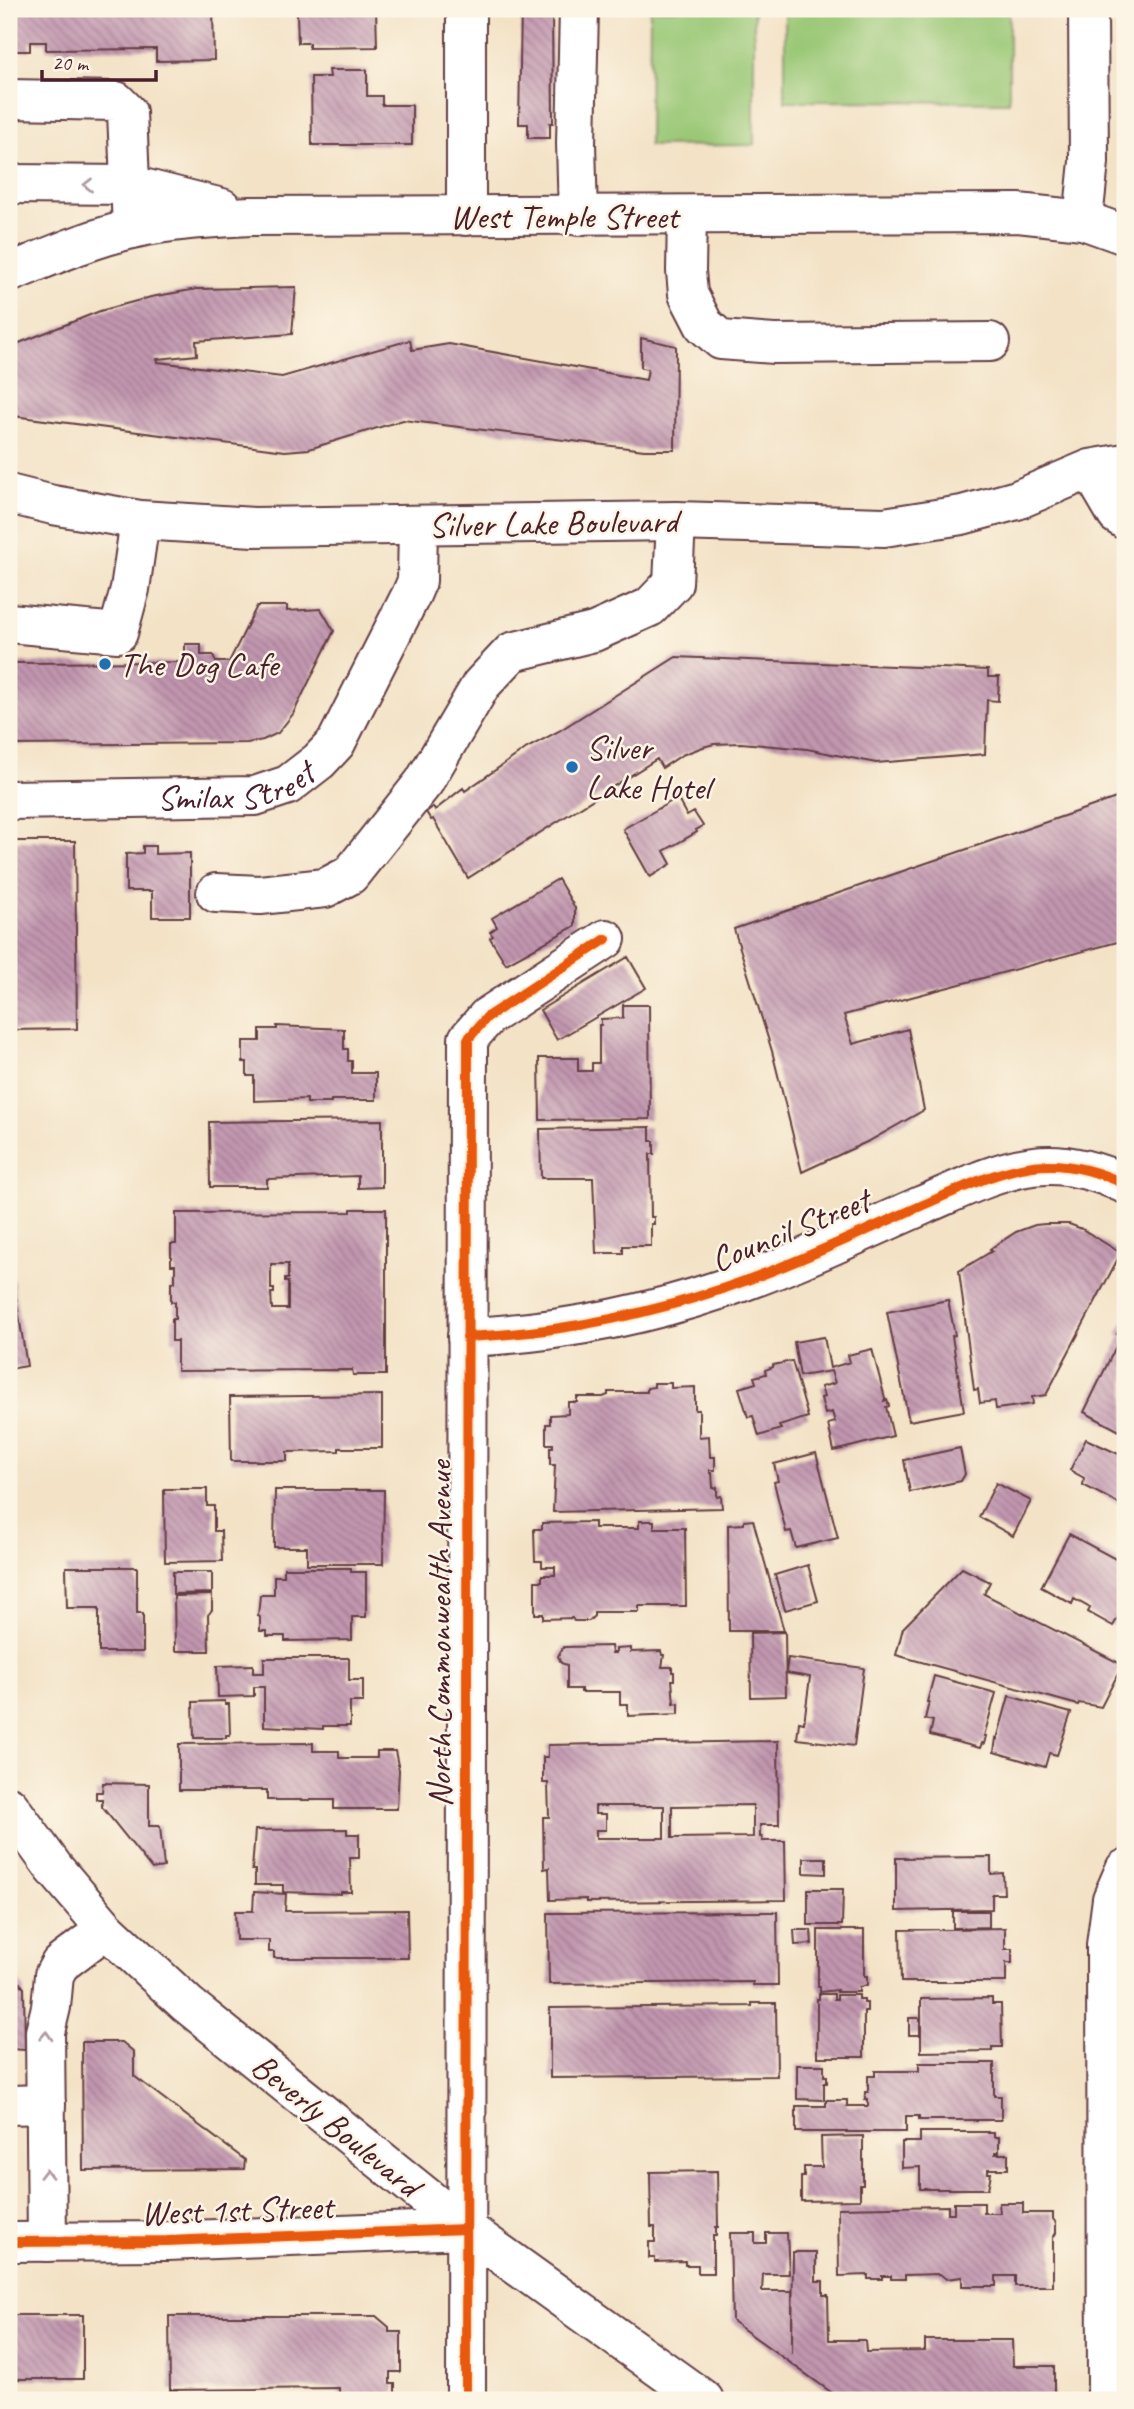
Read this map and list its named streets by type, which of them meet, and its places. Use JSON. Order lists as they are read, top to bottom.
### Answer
{
  "streets": {
    "street": [
      "West Temple Street",
      "Silver Lake Boulevard",
      "Smilax Street",
      "Council Street",
      "North Commonwealth Avenue",
      "Beverly Boulevard",
      "West 1st Street"
    ]
  },
  "crossings": [
    ["Silver Lake Boulevard", "Smilax Street"],
    ["Council Street", "North Commonwealth Avenue"],
    ["North Commonwealth Avenue", "Beverly Boulevard"],
    ["North Commonwealth Avenue", "West 1st Street"],
    ["Beverly Boulevard", "West 1st Street"]
  ],
  "places": ["The Dog Cafe", "Silver Lake Hotel"],
  "scale_bar": "20 m"
}
